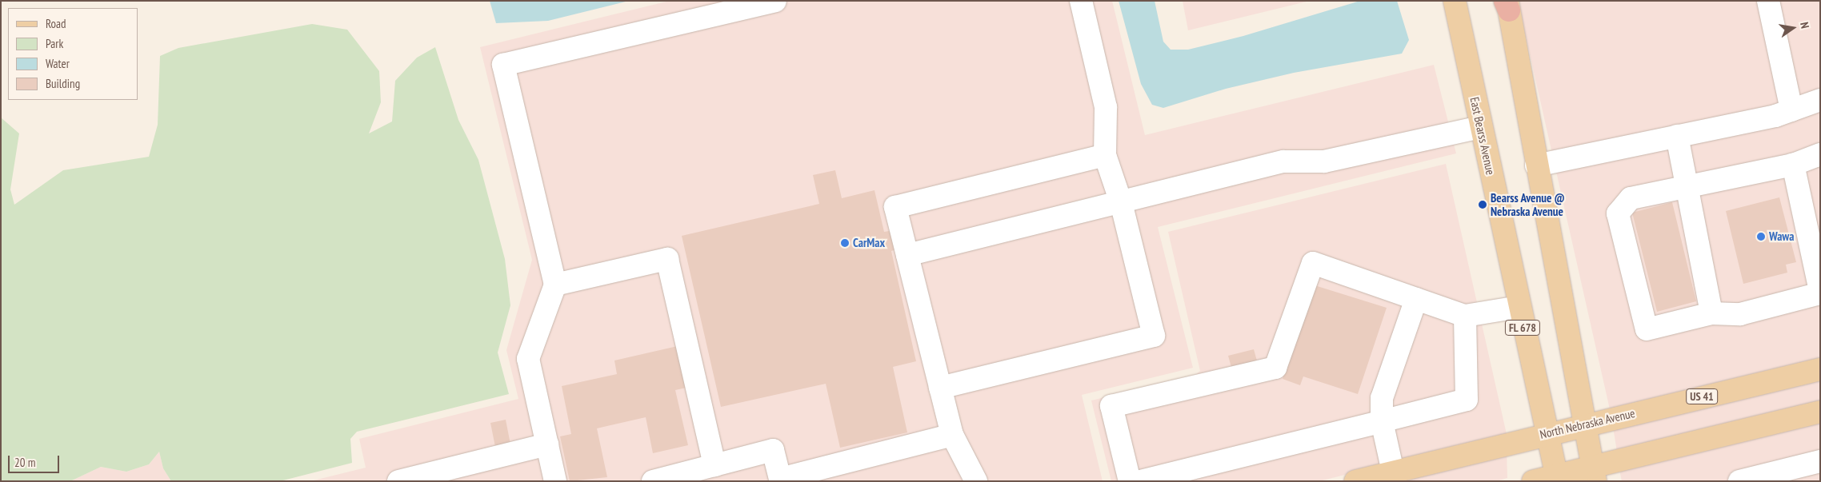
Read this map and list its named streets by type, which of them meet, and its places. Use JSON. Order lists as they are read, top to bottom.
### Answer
{
  "streets": {
    "main road": [
      "East Bearss Avenue",
      "FL 678",
      "US 41",
      "North Nebraska Avenue"
    ]
  },
  "crossings": [
    ["East Bearss Avenue", "North Nebraska Avenue"]
  ],
  "places": ["Bearss Avenue @ Nebraska Avenue", "Wawa", "CarMax"],
  "legend": [
    "Road",
    "Park",
    "Water",
    "Building"
  ],
  "scale_bar": "20 m",
  "north": "right"
}
